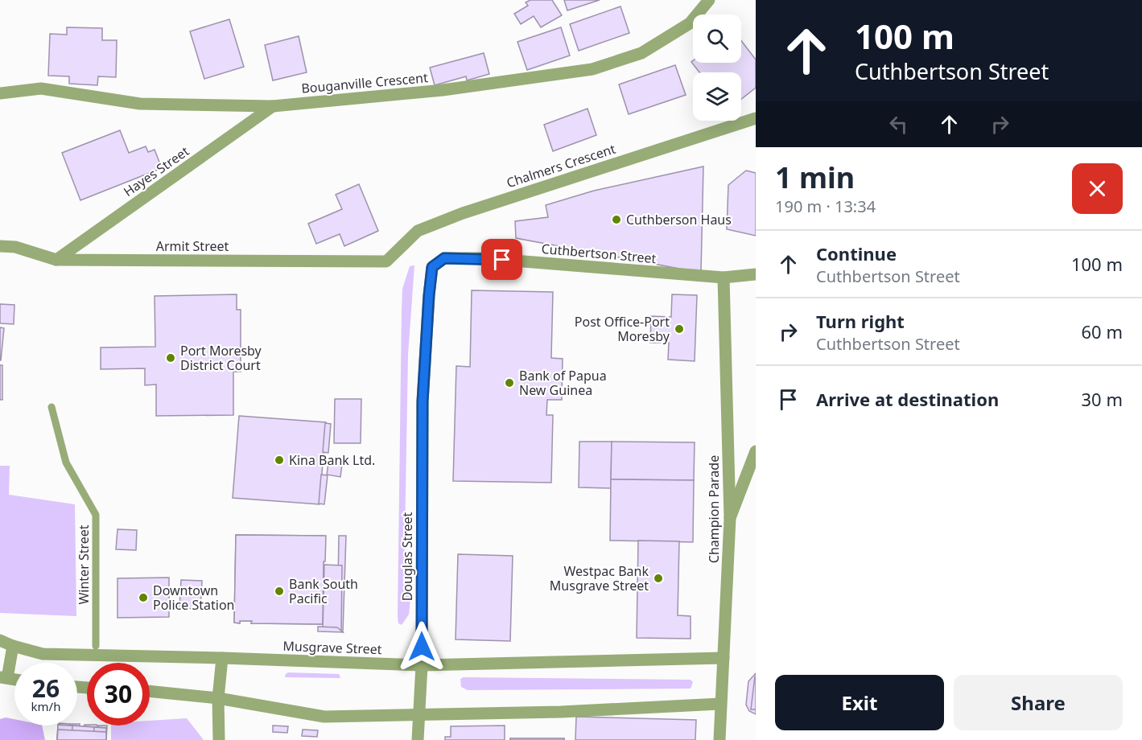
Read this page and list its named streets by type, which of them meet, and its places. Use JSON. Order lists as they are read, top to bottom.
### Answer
{
  "streets": {
    "street": [
      "Bouganville Crescent",
      "Chalmers Crescent",
      "Hayes Street",
      "Armit Street",
      "Cuthbertson Street",
      "Champion Parade",
      "Douglas Street",
      "Musgrave Street"
    ],
    "lane": ["Winter Street"]
  },
  "crossings": [
    ["Bouganville Crescent", "Hayes Street"],
    ["Chalmers Crescent", "Armit Street"],
    ["Hayes Street", "Armit Street"],
    ["Cuthbertson Street", "Champion Parade"],
    ["Cuthbertson Street", "Douglas Street"],
    ["Champion Parade", "Musgrave Street"],
    ["Douglas Street", "Musgrave Street"]
  ],
  "places": [
    "Cuthberson Haus",
    "Post Office-Port Moresby",
    "Port Moresby District Court",
    "Bank of Papua New Guinea",
    "Kina Bank Ltd.",
    "Westpac Bank Musgrave Street",
    "Bank South Pacific",
    "Downtown Police Station"
  ],
  "page": {
    "turn": ["100 m", "Cuthbertson Street"],
    "heading": ["1 min", "190 m · 13:34"],
    "list": [
      {
        "name": "Continue",
        "note": "Cuthbertson Street",
        "value": "100 m"
      },
      {
        "name": "Turn right",
        "note": "Cuthbertson Street",
        "value": "60 m"
      },
      {
        "name": "Arrive at destination",
        "value": "30 m"
      }
    ],
    "speed": "26 km/h",
    "limit": "30",
    "buttons": ["Exit", "Share"]
  }
}
